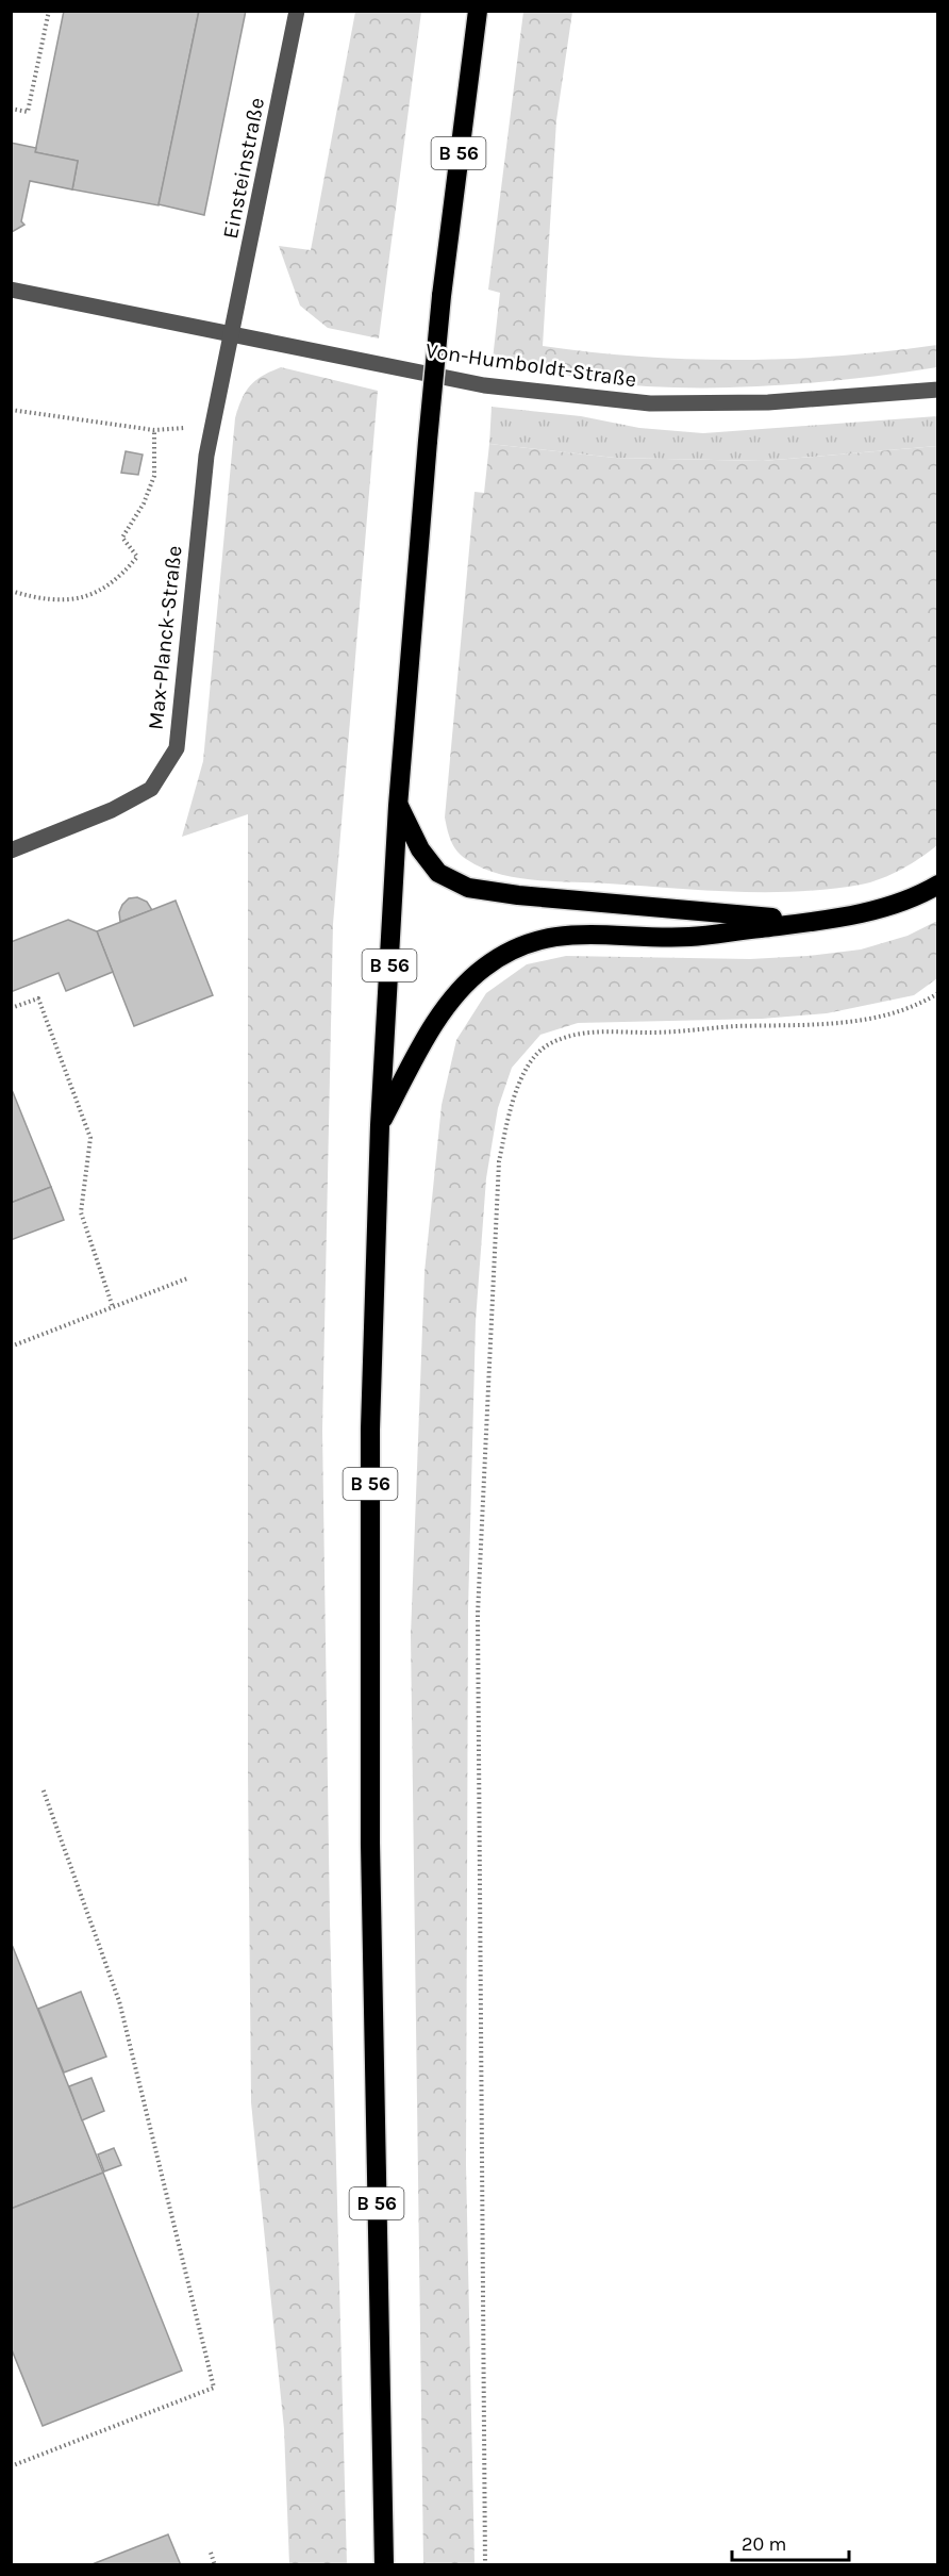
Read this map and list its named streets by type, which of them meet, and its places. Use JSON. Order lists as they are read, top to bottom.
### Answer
{
  "streets": {
    "highway": ["B 56"],
    "street": ["Einsteinstraße", "Von-Humboldt-Straße", "Max-Planck-Straße"]
  },
  "crossings": [
    ["Einsteinstraße", "Von-Humboldt-Straße"],
    ["Einsteinstraße", "Max-Planck-Straße"],
    ["Von-Humboldt-Straße", "Max-Planck-Straße"]
  ],
  "scale_bar": "20 m"
}
